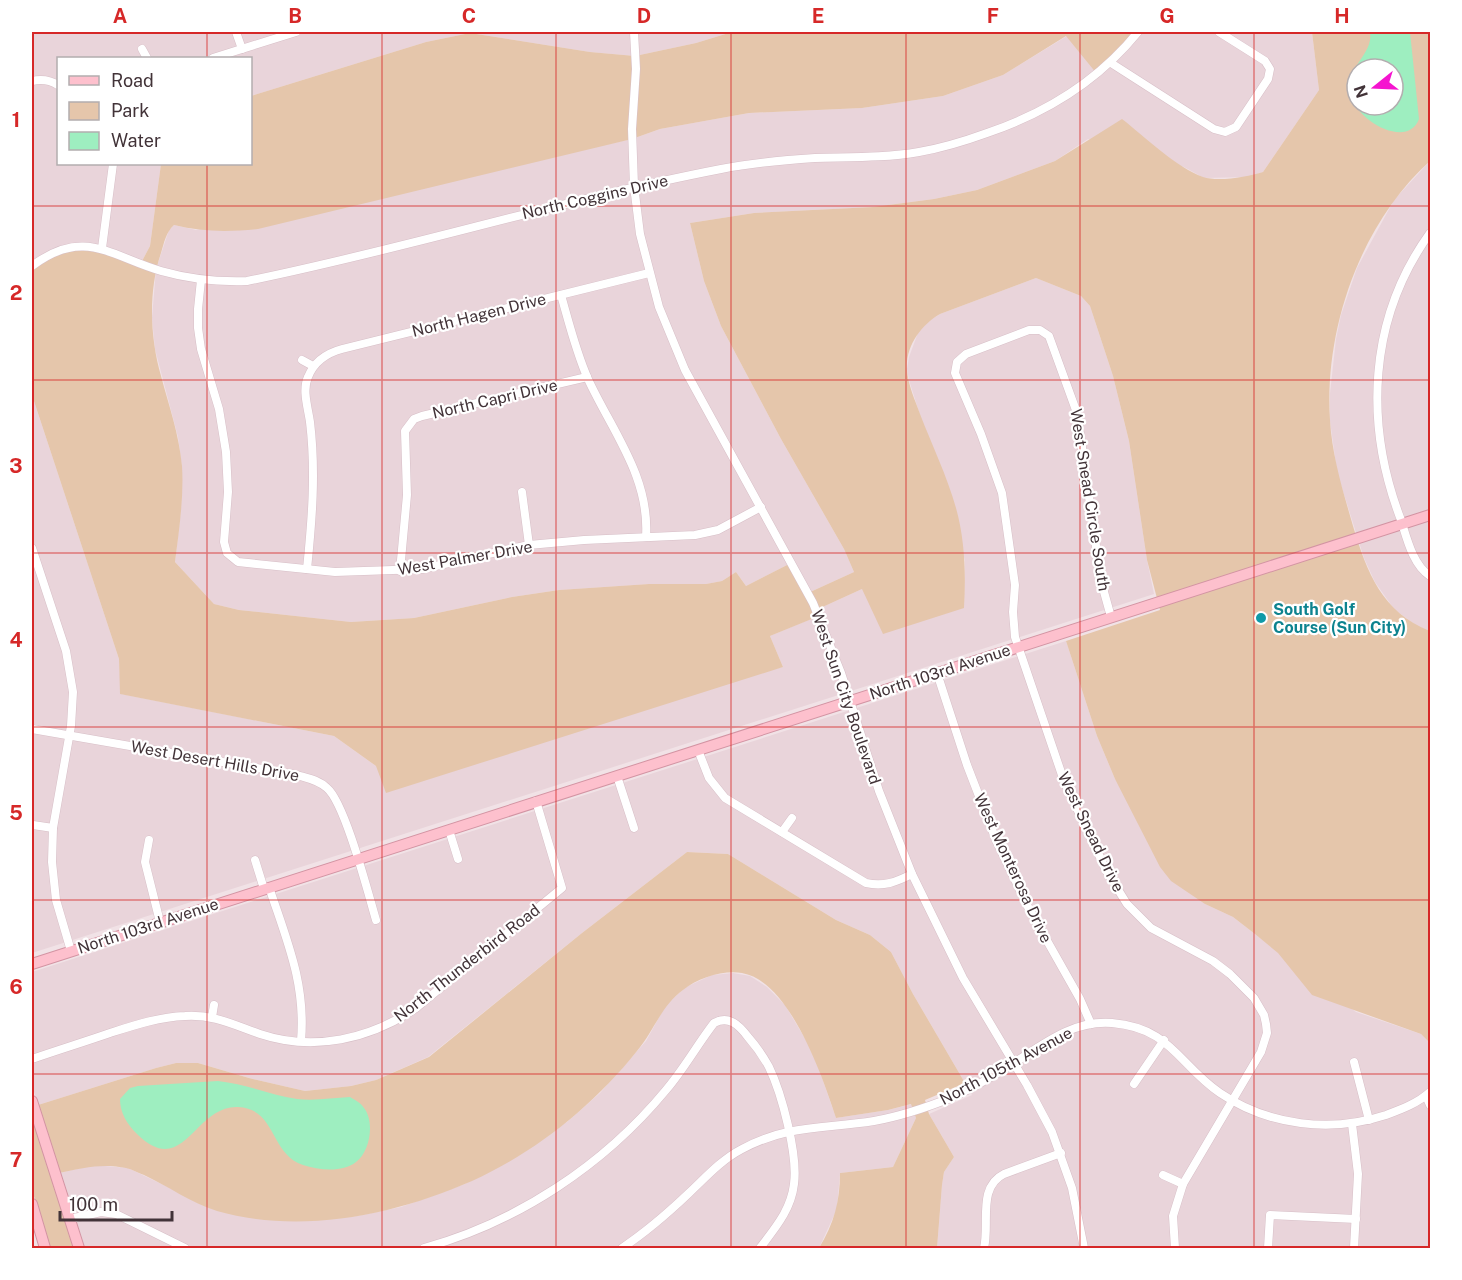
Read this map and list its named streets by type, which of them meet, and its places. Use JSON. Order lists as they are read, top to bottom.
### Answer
{
  "streets": {
    "street": [
      "North Coggins Drive",
      "North Hagen Drive",
      "North Capri Drive",
      "West Snead Circle South",
      "West Palmer Drive",
      "North 103rd Avenue",
      "West Sun City Boulevard",
      "West Desert Hills Drive",
      "West Snead Drive",
      "West Monterosa Drive",
      "North Thunderbird Road",
      "North 105th Avenue"
    ]
  },
  "crossings": [
    ["North Coggins Drive", "West Palmer Drive"],
    ["North Coggins Drive", "West Sun City Boulevard"],
    ["North Hagen Drive", "West Sun City Boulevard"],
    ["North Capri Drive", "West Palmer Drive"],
    ["West Snead Circle South", "North 103rd Avenue"],
    ["West Snead Circle South", "West Snead Drive"],
    ["West Palmer Drive", "West Sun City Boulevard"],
    ["North 103rd Avenue", "West Sun City Boulevard"],
    ["North 103rd Avenue", "West Desert Hills Drive"],
    ["North 103rd Avenue", "West Snead Drive"],
    ["North 103rd Avenue", "West Monterosa Drive"],
    ["North 103rd Avenue", "North Thunderbird Road"],
    ["West Sun City Boulevard", "North 105th Avenue"],
    ["West Snead Drive", "North 105th Avenue"],
    ["West Monterosa Drive", "North 105th Avenue"]
  ],
  "places": ["South Golf Course (Sun City)"],
  "legend": ["Road", "Park", "Water"],
  "scale_bar": "100 m",
  "north": "left",
  "grid": {
    "columns": [
      "A",
      "B",
      "C",
      "D",
      "E",
      "F",
      "G",
      "H"
    ],
    "rows": [
      "1",
      "2",
      "3",
      "4",
      "5",
      "6",
      "7"
    ]
  }
}
